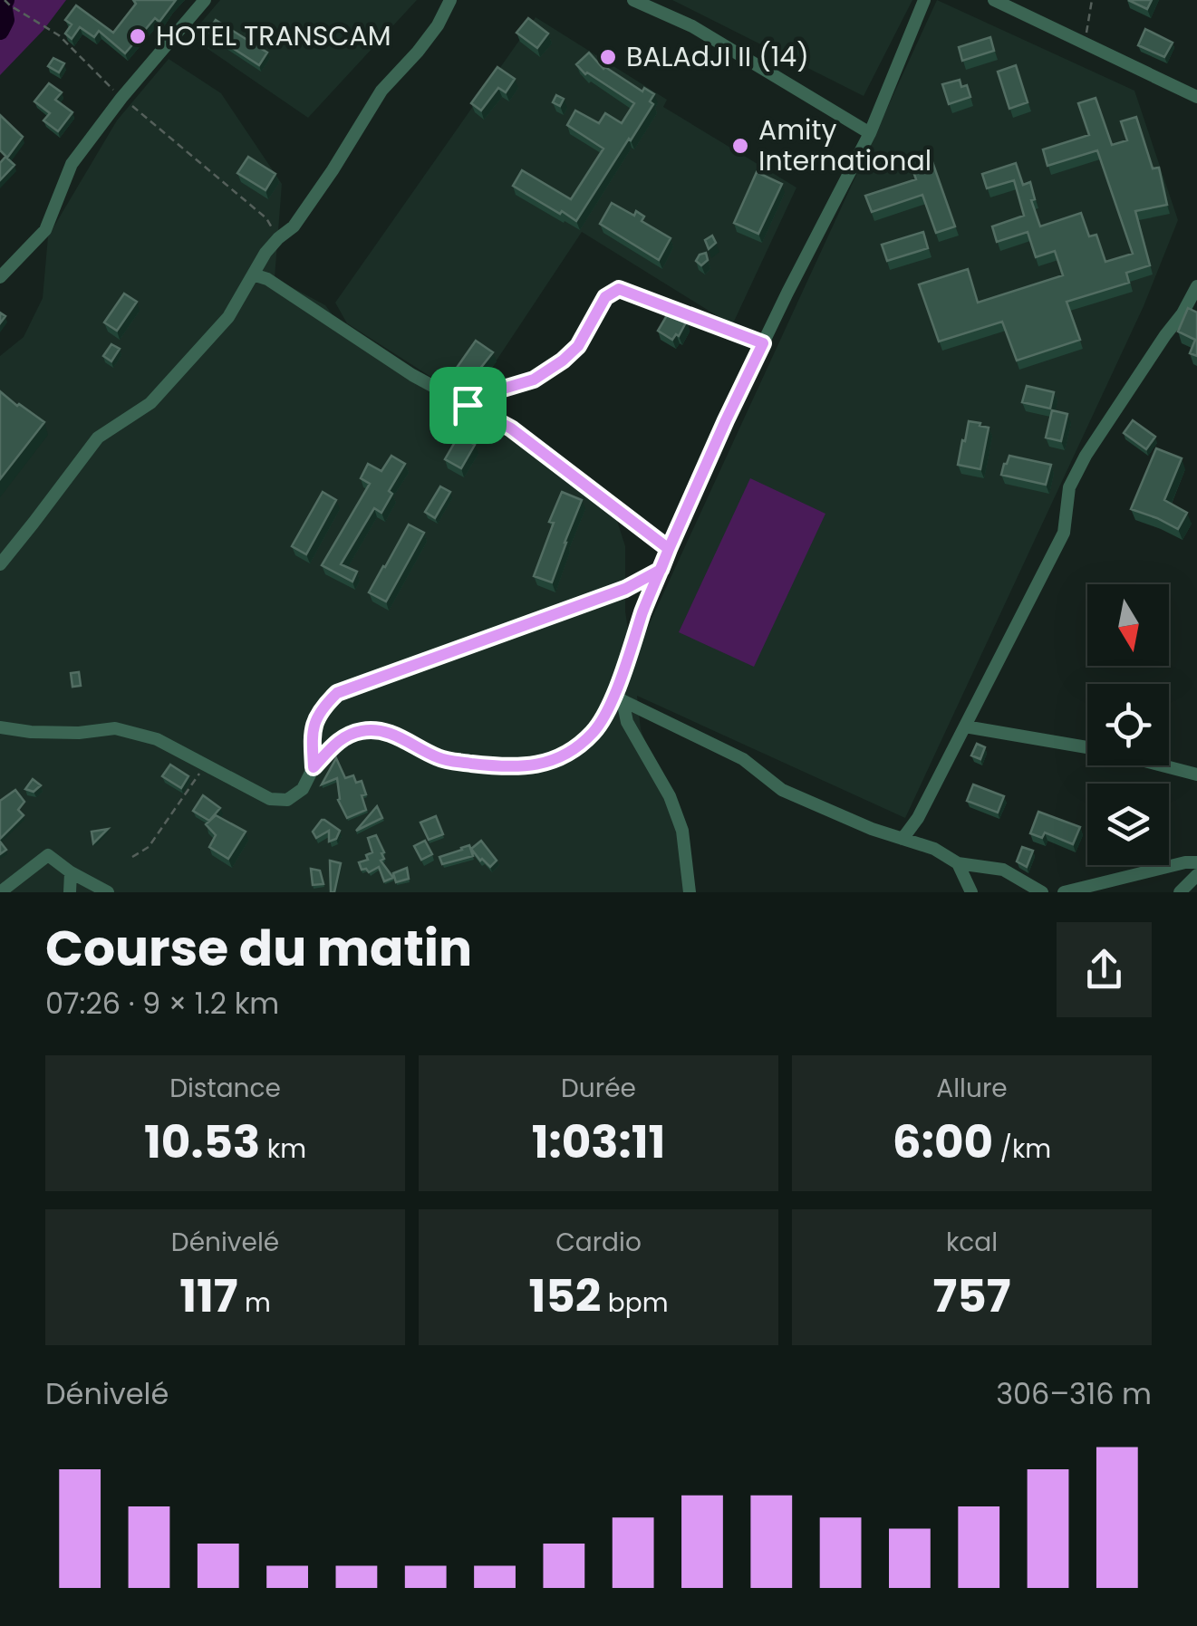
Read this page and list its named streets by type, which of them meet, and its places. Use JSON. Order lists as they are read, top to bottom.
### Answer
{
  "places": ["HOTEL TRANSCAM", "BALAdJI II (14)", "Amity International"],
  "north": "bottom",
  "page": {
    "heading": ["Course du matin", "07:26 · 9 × 1.2 km"],
    "stats": [
      ["Distance", "10.53 km"],
      ["Durée", "1:03:11"],
      ["Allure", "6:00 /km"],
      ["Dénivelé", "117 m"],
      ["Cardio", "152 bpm"],
      ["kcal", "757"]
    ],
    "chart": ["Dénivelé", "306–316 m"]
  }
}
